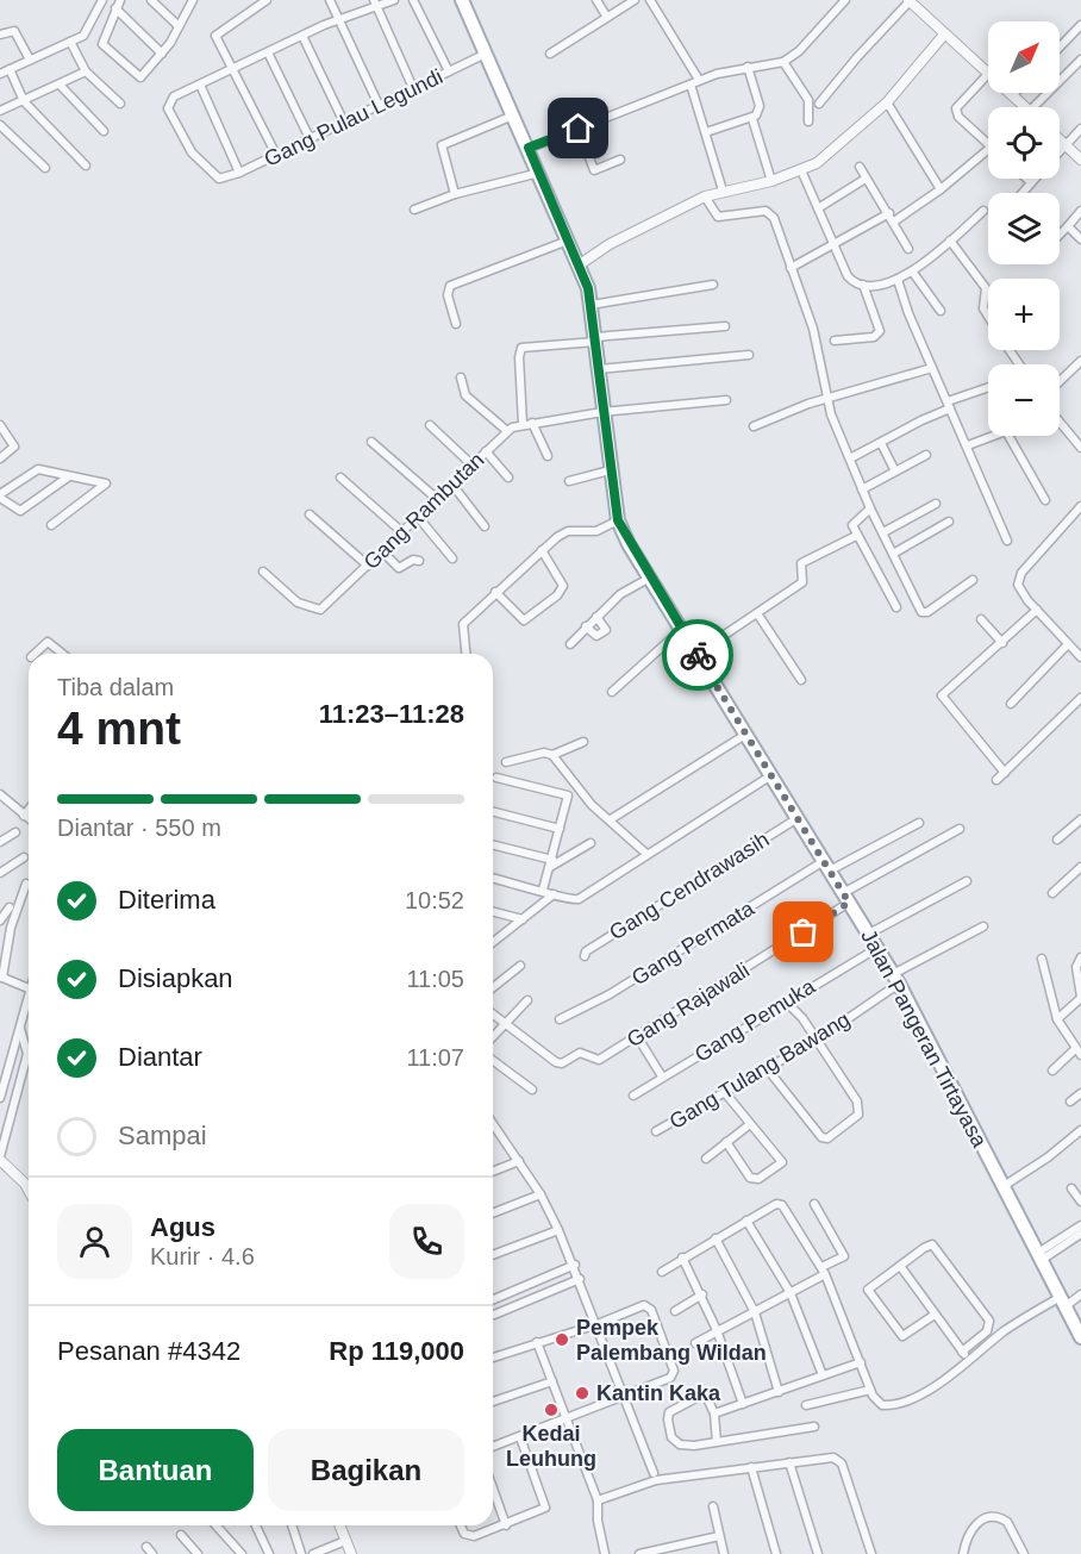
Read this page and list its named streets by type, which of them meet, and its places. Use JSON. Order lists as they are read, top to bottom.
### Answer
{
  "streets": {
    "main road": ["Jalan Pangeran Tirtayasa"],
    "street": [
      "Gang Pulau Legundi",
      "Gang Rambutan",
      "Gang Cendrawasih",
      "Gang Permata",
      "Gang Rajawali",
      "Gang Pemuka",
      "Gang Tulang Bawang"
    ]
  },
  "crossings": [
    ["Gang Pulau Legundi", "Jalan Pangeran Tirtayasa"],
    ["Gang Rambutan", "Jalan Pangeran Tirtayasa"],
    ["Gang Cendrawasih", "Jalan Pangeran Tirtayasa"],
    ["Gang Permata", "Jalan Pangeran Tirtayasa"],
    ["Gang Rajawali", "Jalan Pangeran Tirtayasa"],
    ["Gang Pemuka", "Jalan Pangeran Tirtayasa"],
    ["Jalan Pangeran Tirtayasa", "Gang Tulang Bawang"]
  ],
  "places": ["Pempek Palembang Wildan", "Kantin Kaka", "Kedai Leuhung"],
  "north": "top right",
  "page": {
    "map_buttons": ["+", "−"],
    "heading": ["4 mnt", "Tiba dalam", "11:23–11:28"],
    "panel": [
      "Agus",
      "Kurir · 4.6",
      "Pesanan #4342",
      "Rp 119,000"
    ],
    "bar": "Diantar · 550 m",
    "list": [
      ["Diterima", "10:52"],
      ["Disiapkan", "11:05"],
      ["Diantar", "11:07"],
      "Sampai"
    ],
    "buttons": ["Bantuan", "Bagikan"]
  }
}
